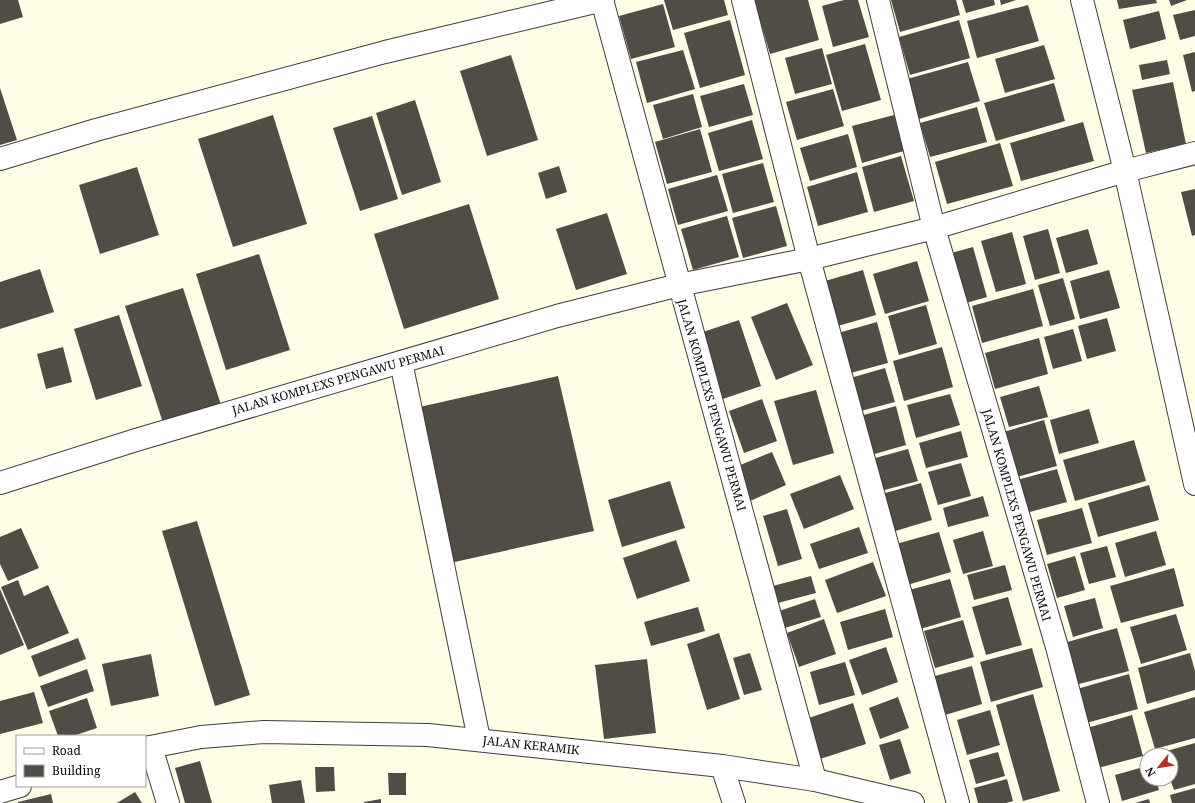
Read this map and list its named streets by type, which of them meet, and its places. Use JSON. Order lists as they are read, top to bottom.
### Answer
{
  "streets": {
    "street": ["JALAN KOMPLEXS PENGAWU PERMAI", "JALAN KERAMIK"]
  },
  "crossings": [
    ["JALAN KOMPLEXS PENGAWU PERMAI", "JALAN KERAMIK"]
  ],
  "legend": ["Road", "Building"],
  "north": "bottom left"
}
